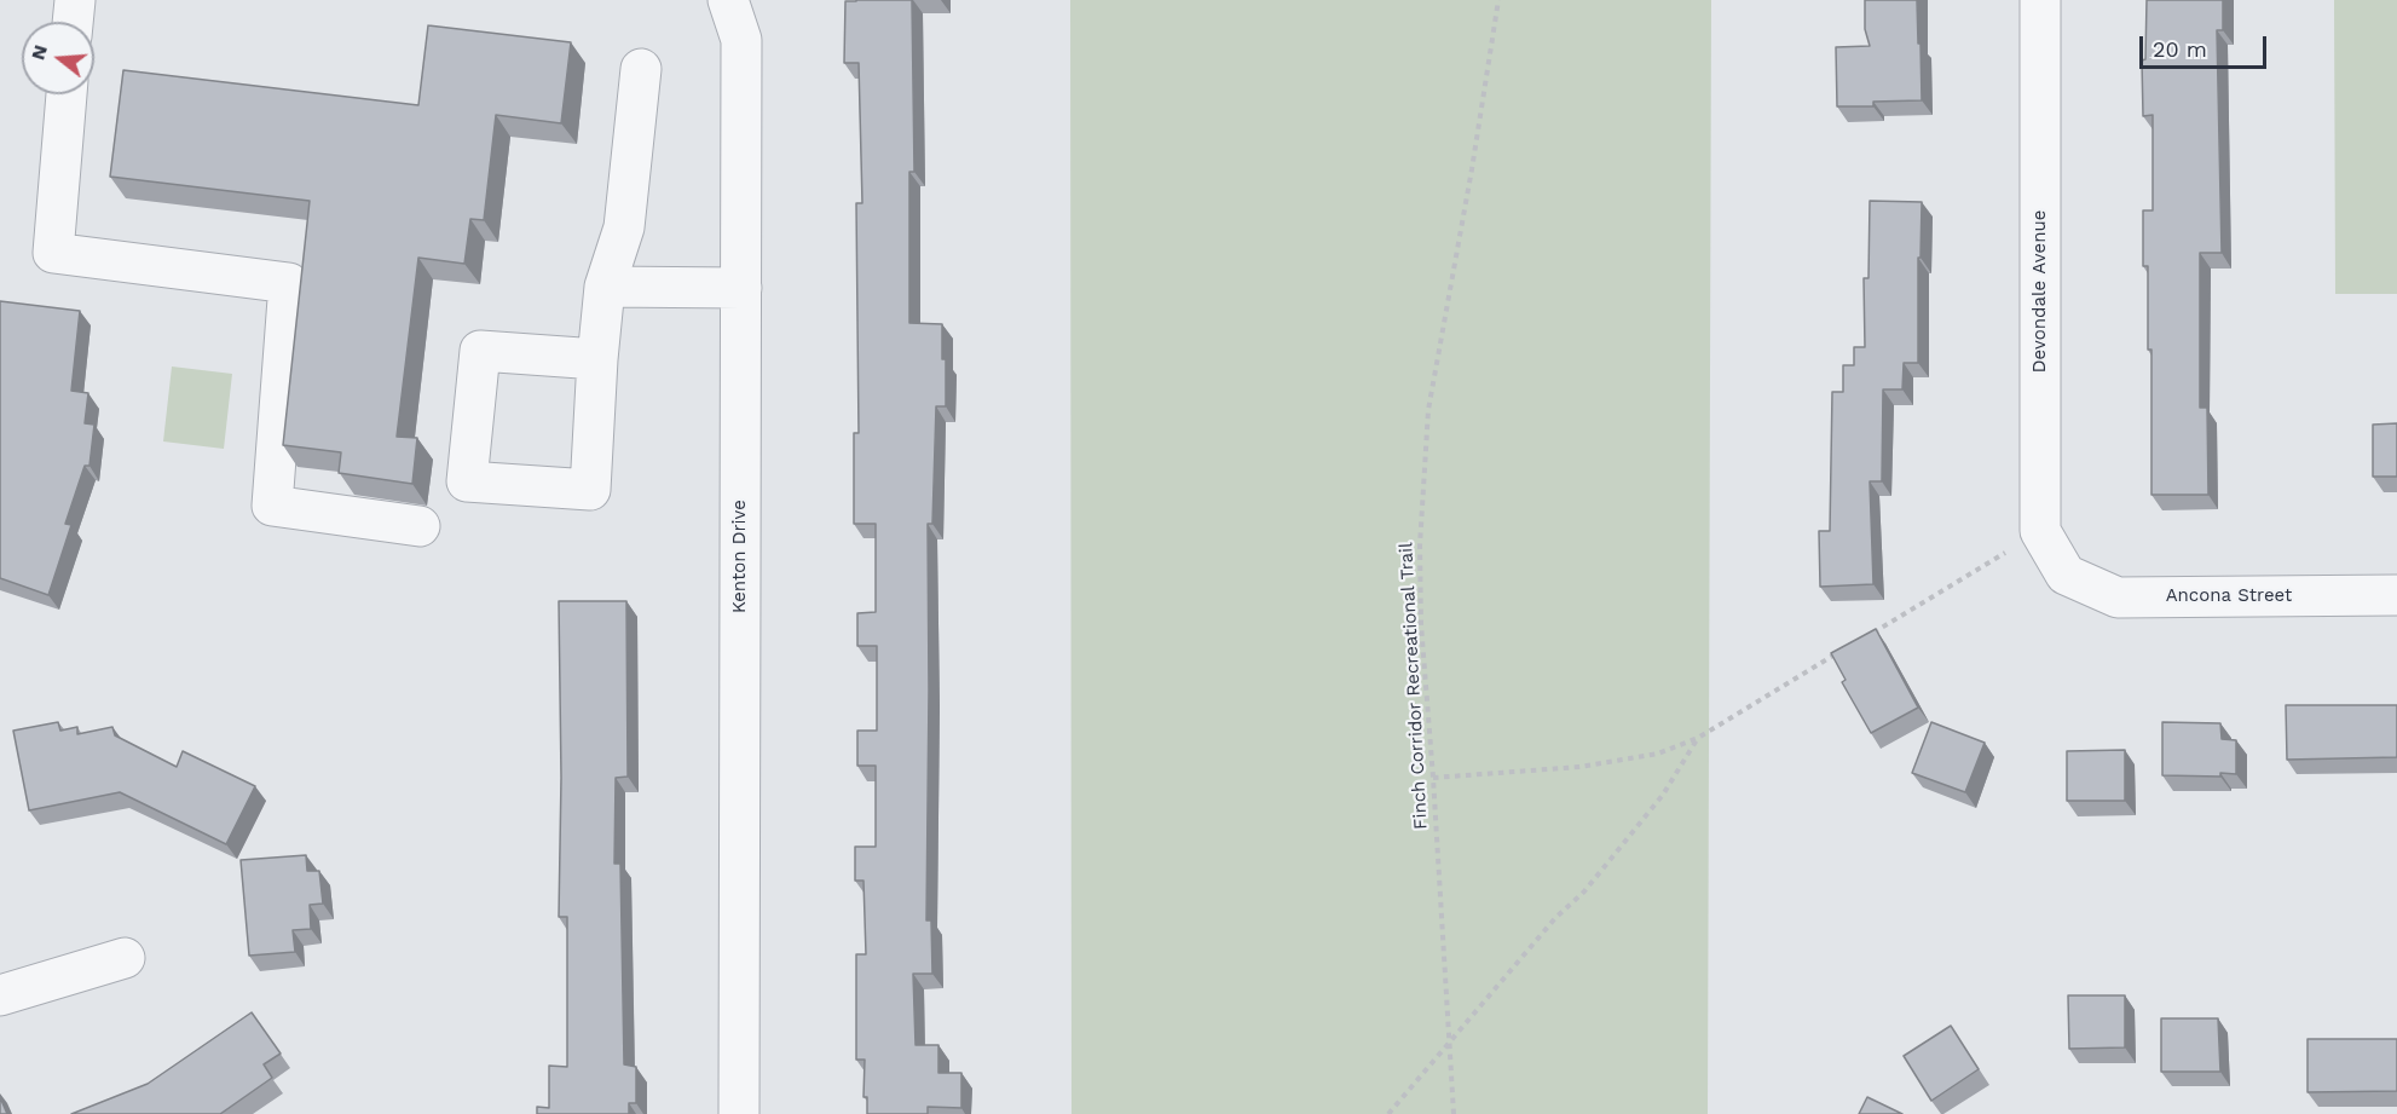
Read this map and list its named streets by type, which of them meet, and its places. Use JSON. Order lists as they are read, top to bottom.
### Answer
{
  "streets": {
    "street": ["Devondale Avenue", "Kenton Drive", "Ancona Street"],
    "path": ["Finch Corridor Recreational Trail"]
  },
  "crossings": [
    ["Devondale Avenue", "Ancona Street"]
  ],
  "scale_bar": "20 m",
  "north": "left"
}
